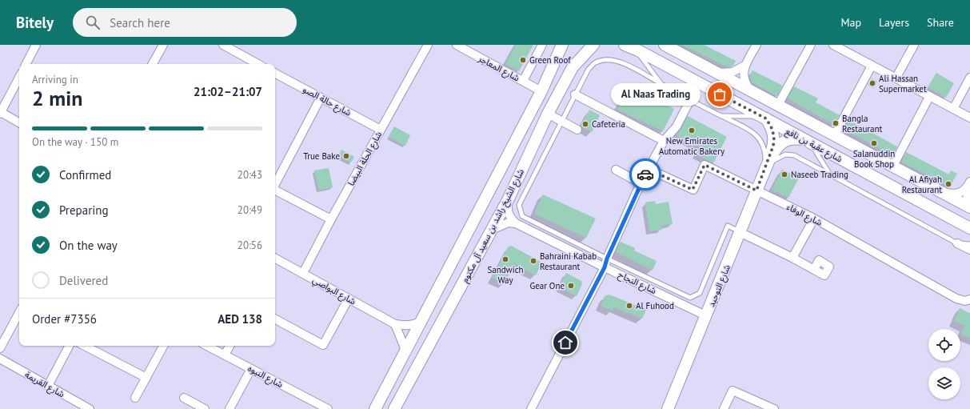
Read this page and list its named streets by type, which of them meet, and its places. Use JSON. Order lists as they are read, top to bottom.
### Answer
{
  "streets": {
    "street": [
      "شارع المعاجر",
      "شارع حالة الصو",
      "شارع عقبة بن نافع",
      "شارع الحلة البيضا",
      "شارع الوفاء",
      "شارع الشيخ راشد بن سعيد آل مكتوم",
      "شارع النجاح",
      "شارع التوحيد",
      "شارع البواصي",
      "شارع النيوه",
      "شارع القريمة"
    ]
  },
  "crossings": [
    ["شارع المعاجر", "شارع الشيخ راشد بن سعيد آل مكتوم"],
    ["شارع حالة الصو", "شارع الحلة البيضا"],
    ["شارع عقبة بن نافع", "شارع التوحيد"],
    ["شارع الحلة البيضا", "شارع البواصي"],
    ["شارع الوفاء", "شارع التوحيد"],
    ["شارع الشيخ راشد بن سعيد آل مكتوم", "شارع النجاح"],
    ["شارع الشيخ راشد بن سعيد آل مكتوم", "شارع البواصي"],
    ["شارع النجاح", "شارع التوحيد"]
  ],
  "places": [
    "Green Roof",
    "Ali Hassan Supermarket",
    "Al Naas Trading",
    "Bangla Restaurant",
    "Cafeteria",
    "New Emirates Automatic Bakery",
    "Salanuddin Book Shop",
    "True Bake",
    "Naseeb Trading",
    "Al Afiyah Restaurant",
    "Sandwich Way",
    "Bahraini Kabab Restaurant",
    "Gear One",
    "Al Fuhood"
  ],
  "page": {
    "header": "Bitely",
    "search": "Search here",
    "nav": ["Map", "Layers", "Share"],
    "heading": ["2 min", "Arriving in", "21:02–21:07"],
    "panel": ["Order #7356", "AED 138"],
    "bubble": "Al Naas Trading",
    "bar": "On the way · 150 m",
    "list": [
      ["Confirmed", "20:43"],
      ["Preparing", "20:49"],
      ["On the way", "20:56"],
      "Delivered"
    ]
  }
}
